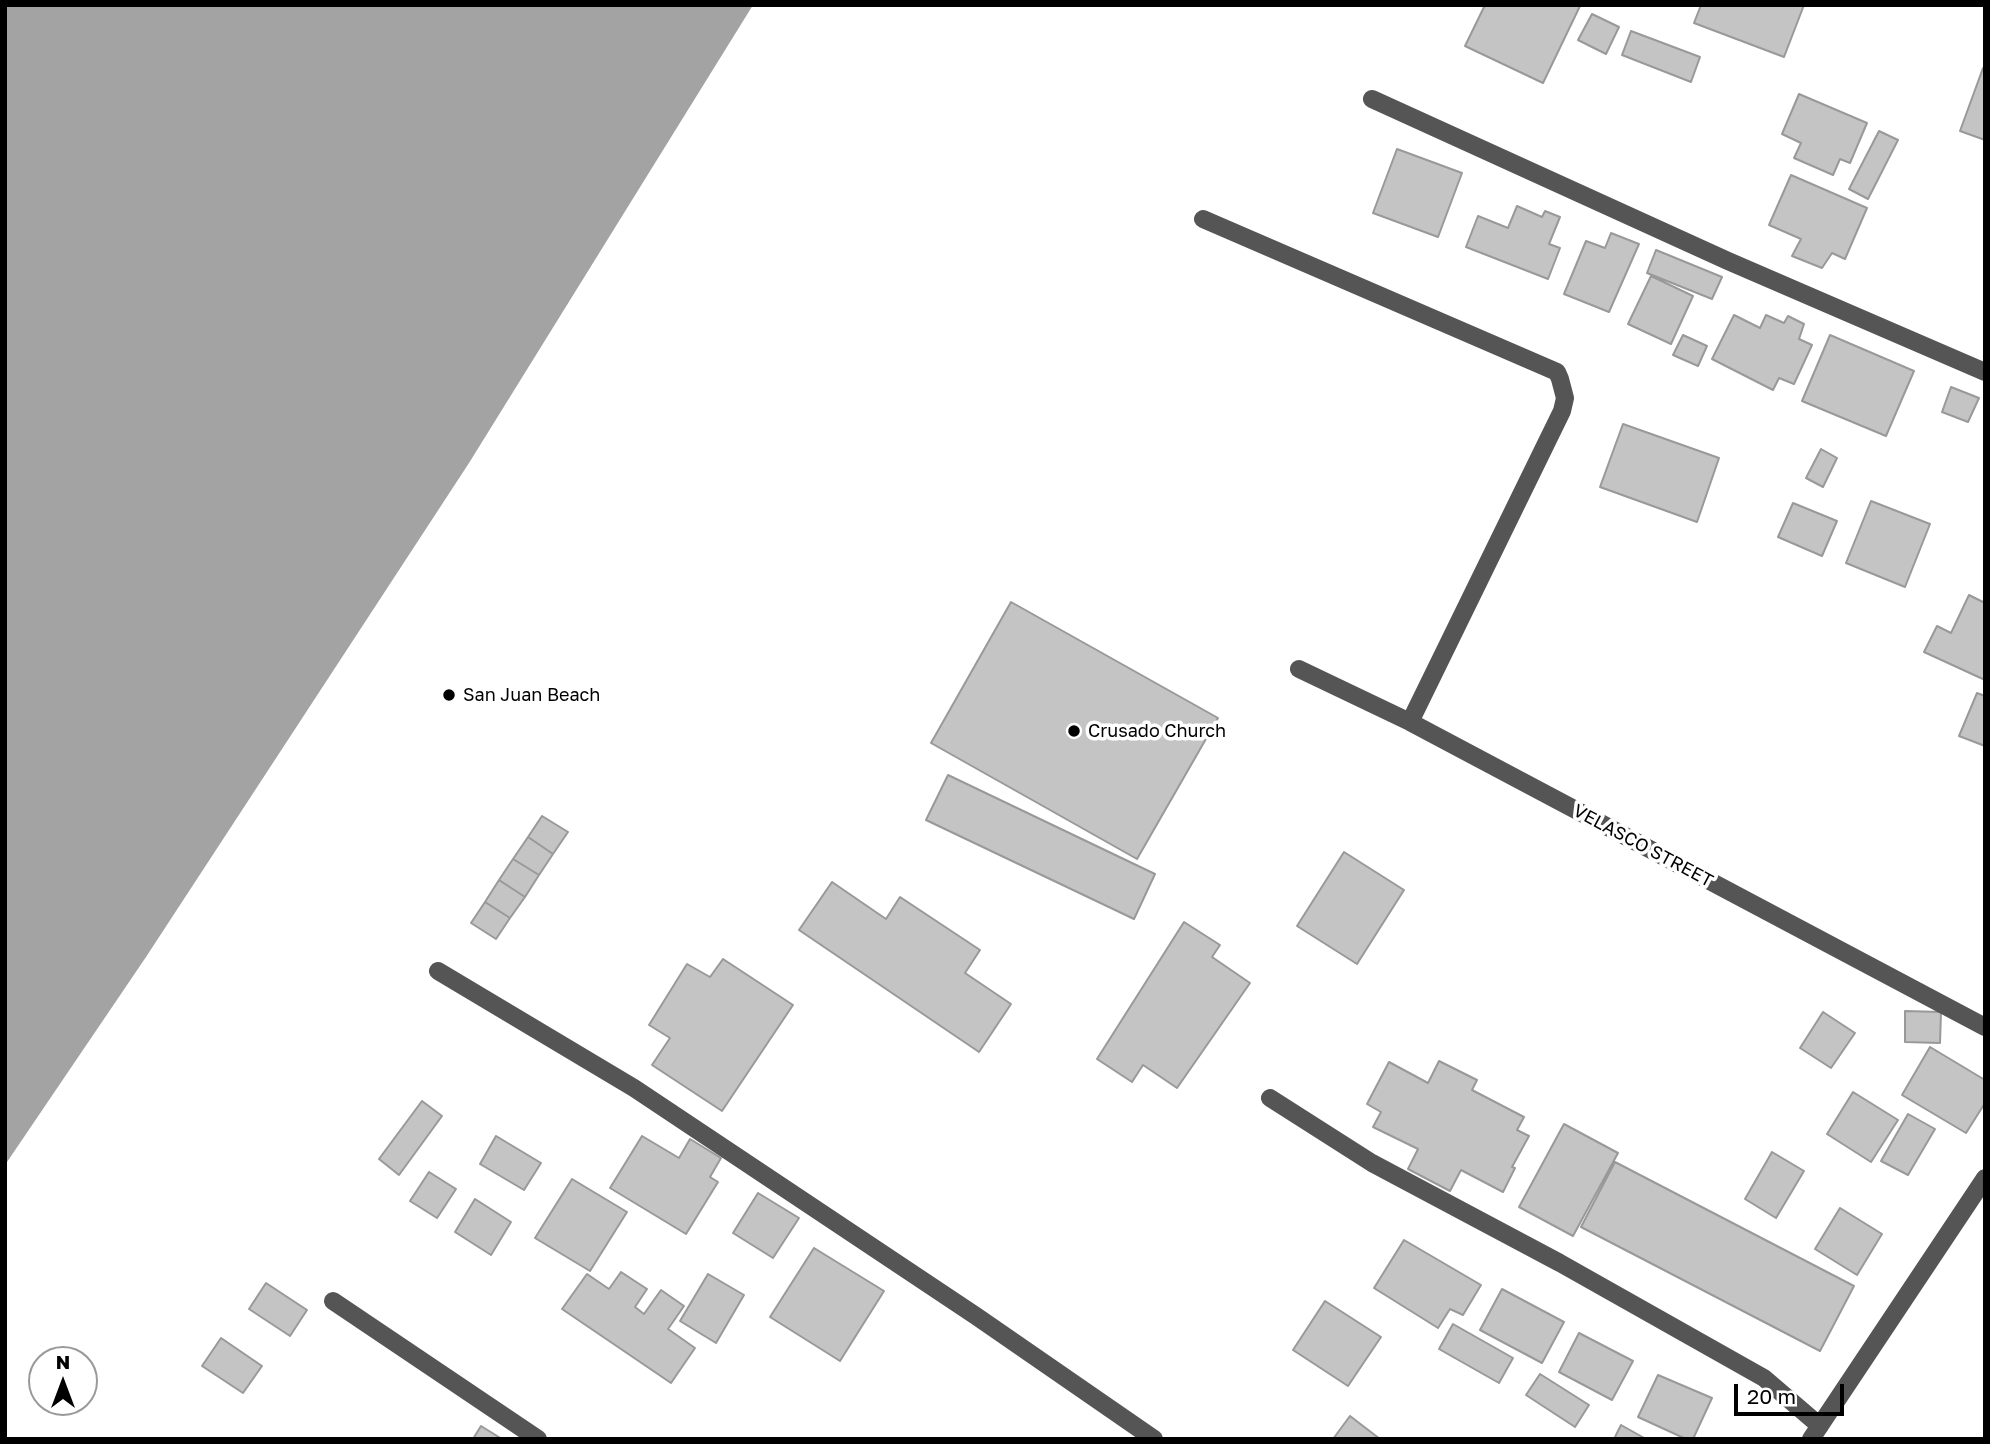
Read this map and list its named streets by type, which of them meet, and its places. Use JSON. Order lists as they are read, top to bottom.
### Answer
{
  "streets": {
    "street": ["VELASCO STREET"]
  },
  "places": ["San Juan Beach", "Crusado Church"],
  "scale_bar": "20 m",
  "north": "top"
}
